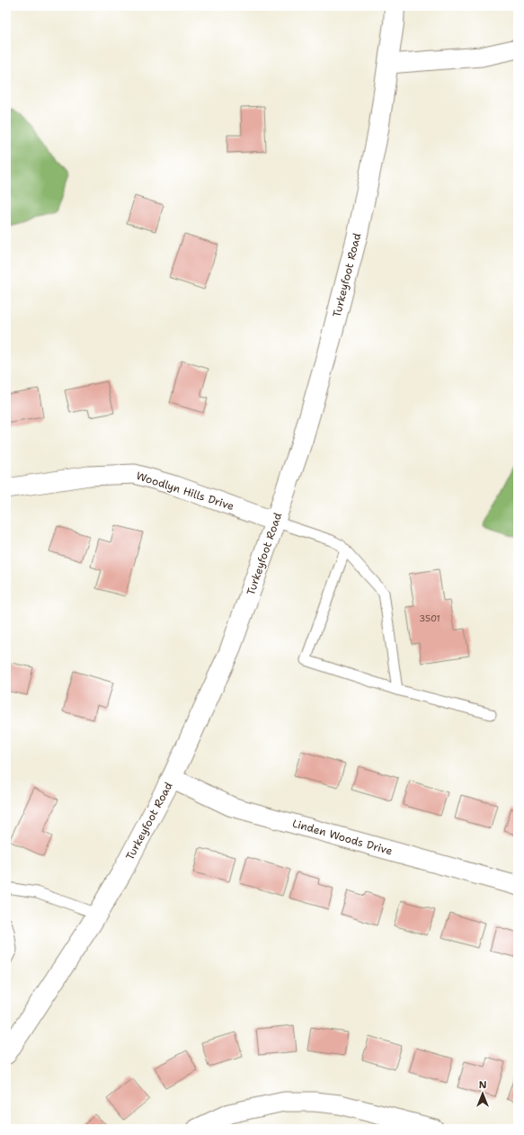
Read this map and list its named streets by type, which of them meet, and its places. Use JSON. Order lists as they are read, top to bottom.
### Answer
{
  "streets": {
    "main road": ["Turkeyfoot Road"],
    "street": ["Woodlyn Hills Drive", "Linden Woods Drive"]
  },
  "crossings": [
    ["Turkeyfoot Road", "Woodlyn Hills Drive"],
    ["Turkeyfoot Road", "Linden Woods Drive"]
  ],
  "house_numbers": ["3501"],
  "north": "top"
}
